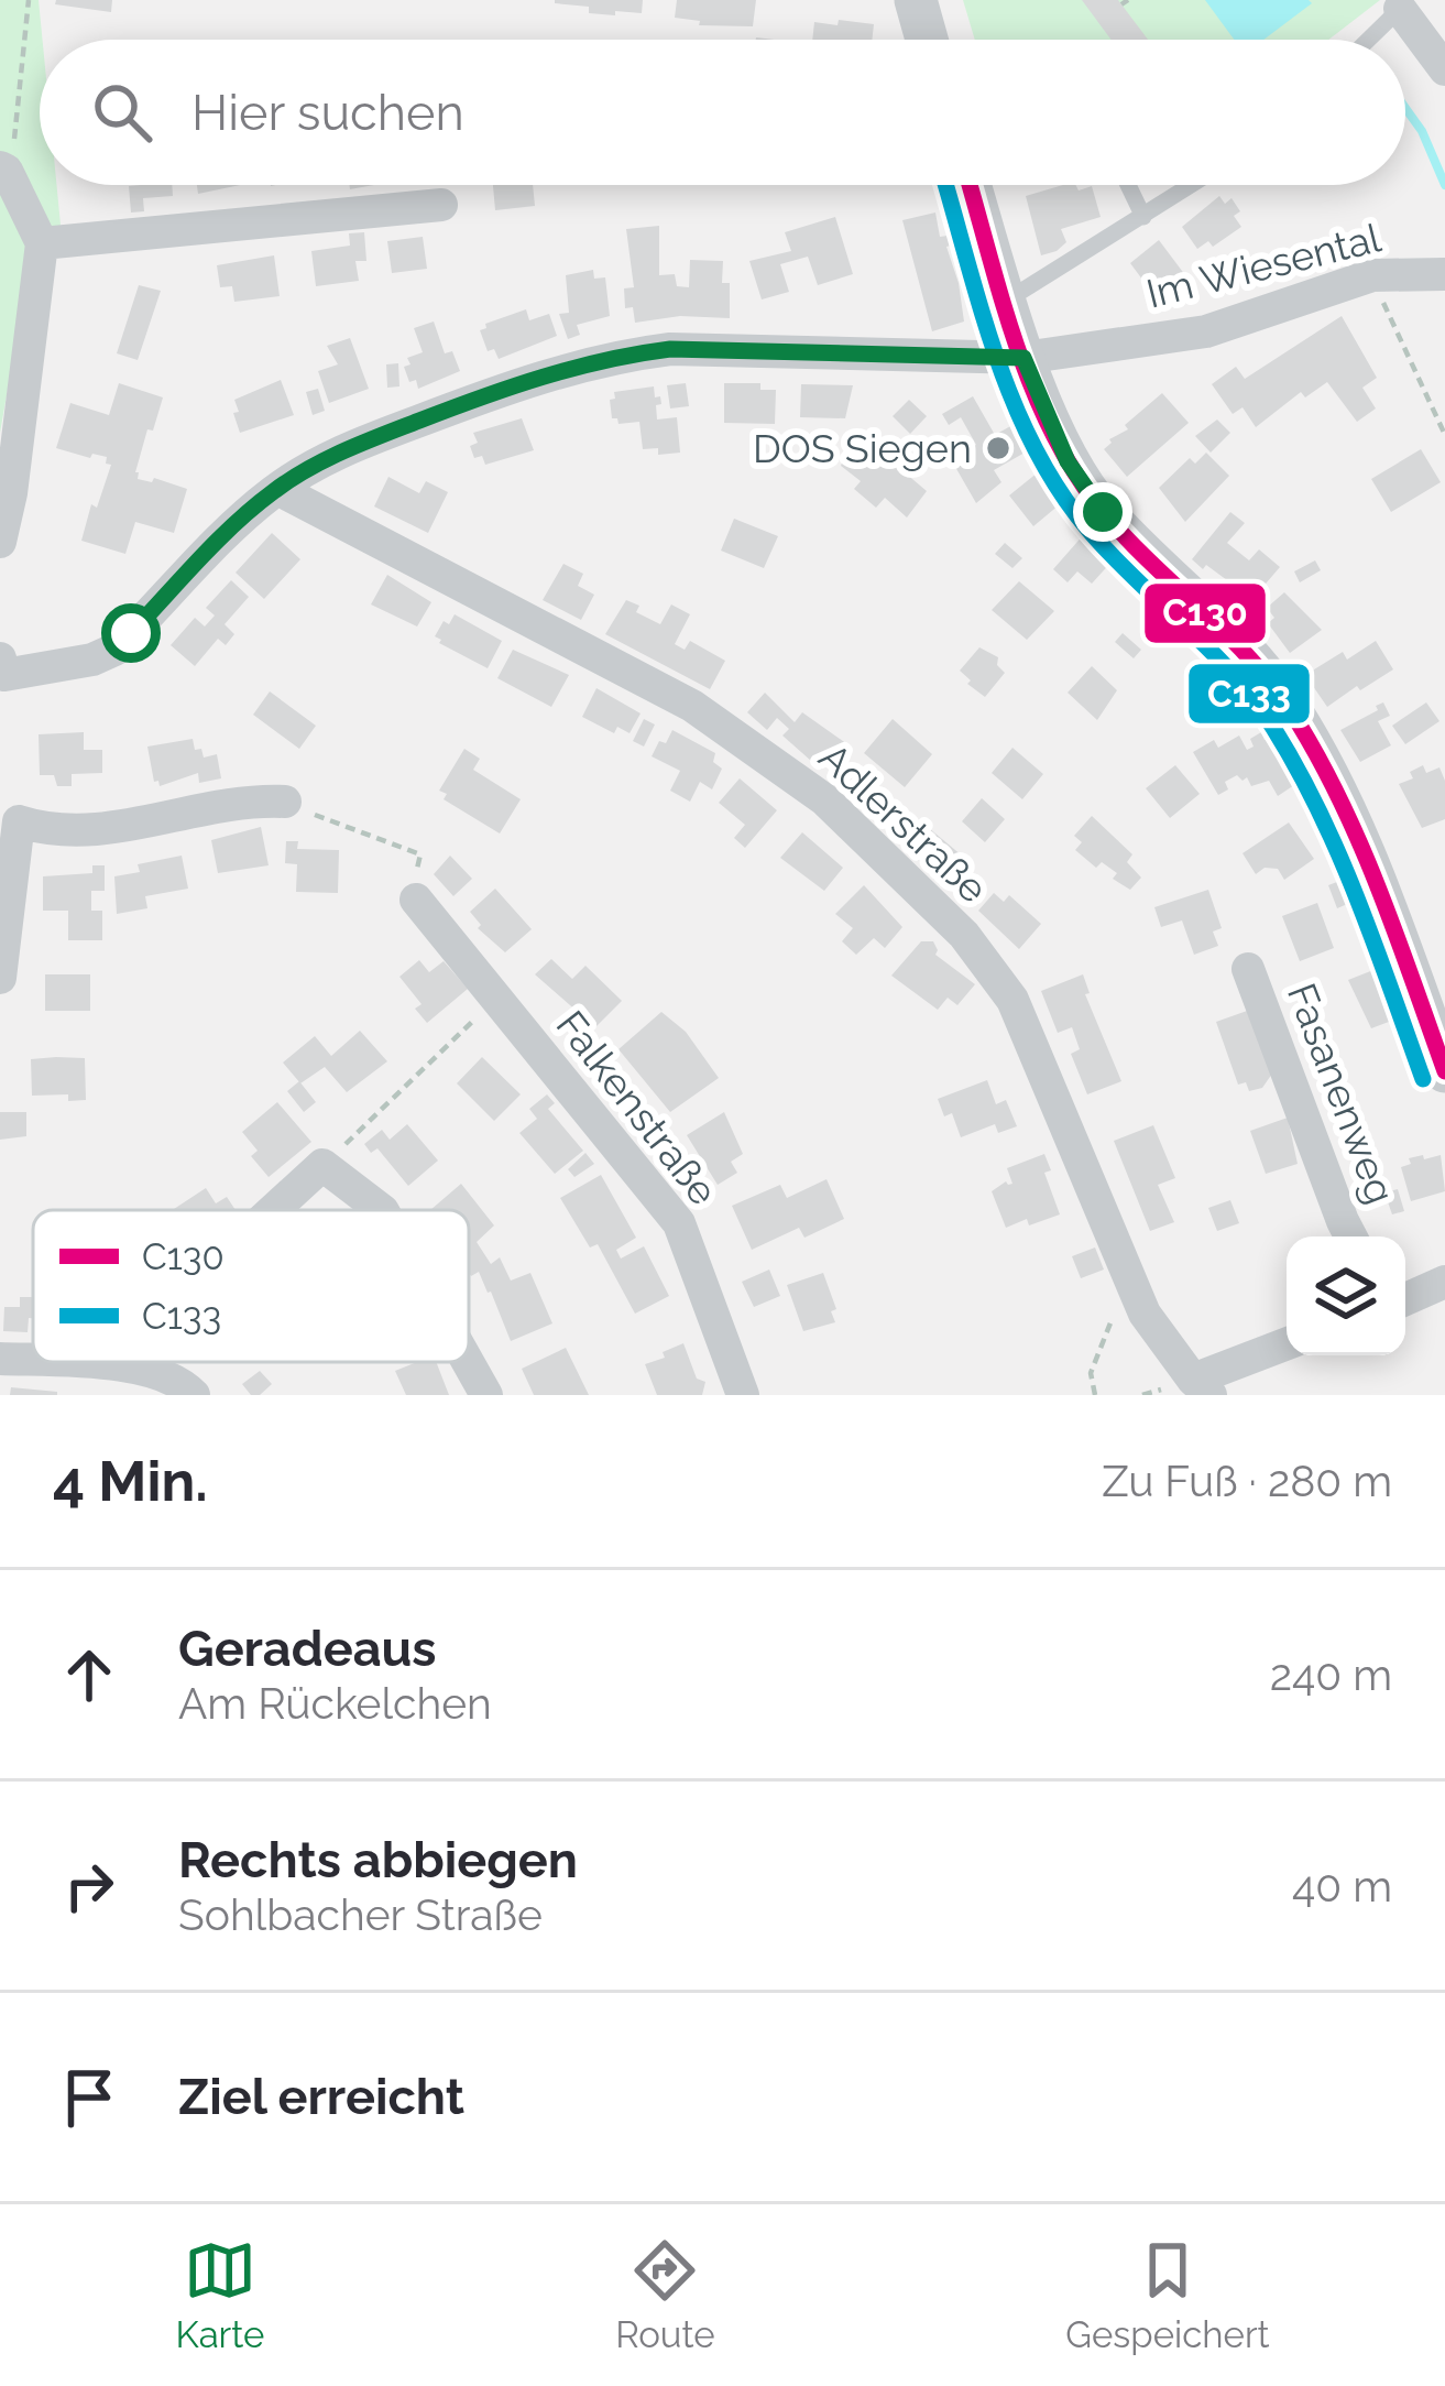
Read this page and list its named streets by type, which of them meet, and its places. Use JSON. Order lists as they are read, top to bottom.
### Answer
{
  "streets": {
    "street": [
      "Im Wiesental",
      "Adlerstraße",
      "Fasanenweg",
      "Falkenstraße"
    ]
  },
  "crossings": [
    ["Im Wiesental", "Adlerstraße"]
  ],
  "places": ["DOS Siegen"],
  "lines": ["transit line C130", "transit line C133"],
  "legend": ["C130", "C133"],
  "page": {
    "search": "Hier suchen",
    "heading": ["4 Min.", "Zu Fuß · 280 m"],
    "list": [
      ["Geradeaus", "Am Rückelchen", "240 m"],
      ["Rechts abbiegen", "Sohlbacher Straße", "40 m"],
      "Ziel erreicht"
    ],
    "nav": ["Karte", "Route", "Gespeichert"]
  }
}
